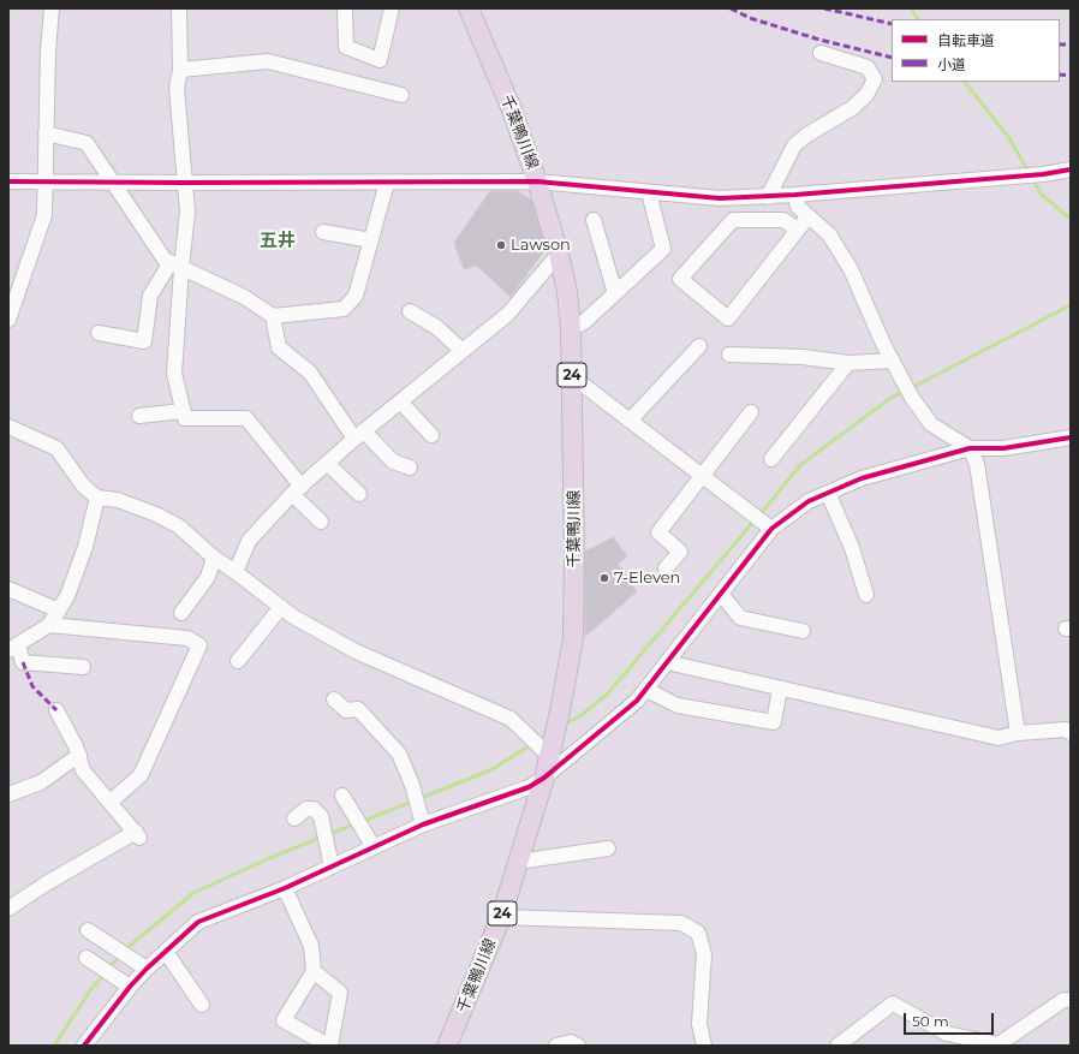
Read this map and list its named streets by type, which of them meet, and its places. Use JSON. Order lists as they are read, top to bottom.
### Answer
{
  "streets": {
    "main road": ["千葉鴨川線", "24"]
  },
  "districts": ["五井"],
  "places": ["Lawson", "7-Eleven"],
  "legend": ["自転車道", "小道"],
  "scale_bar": "50 m"
}
